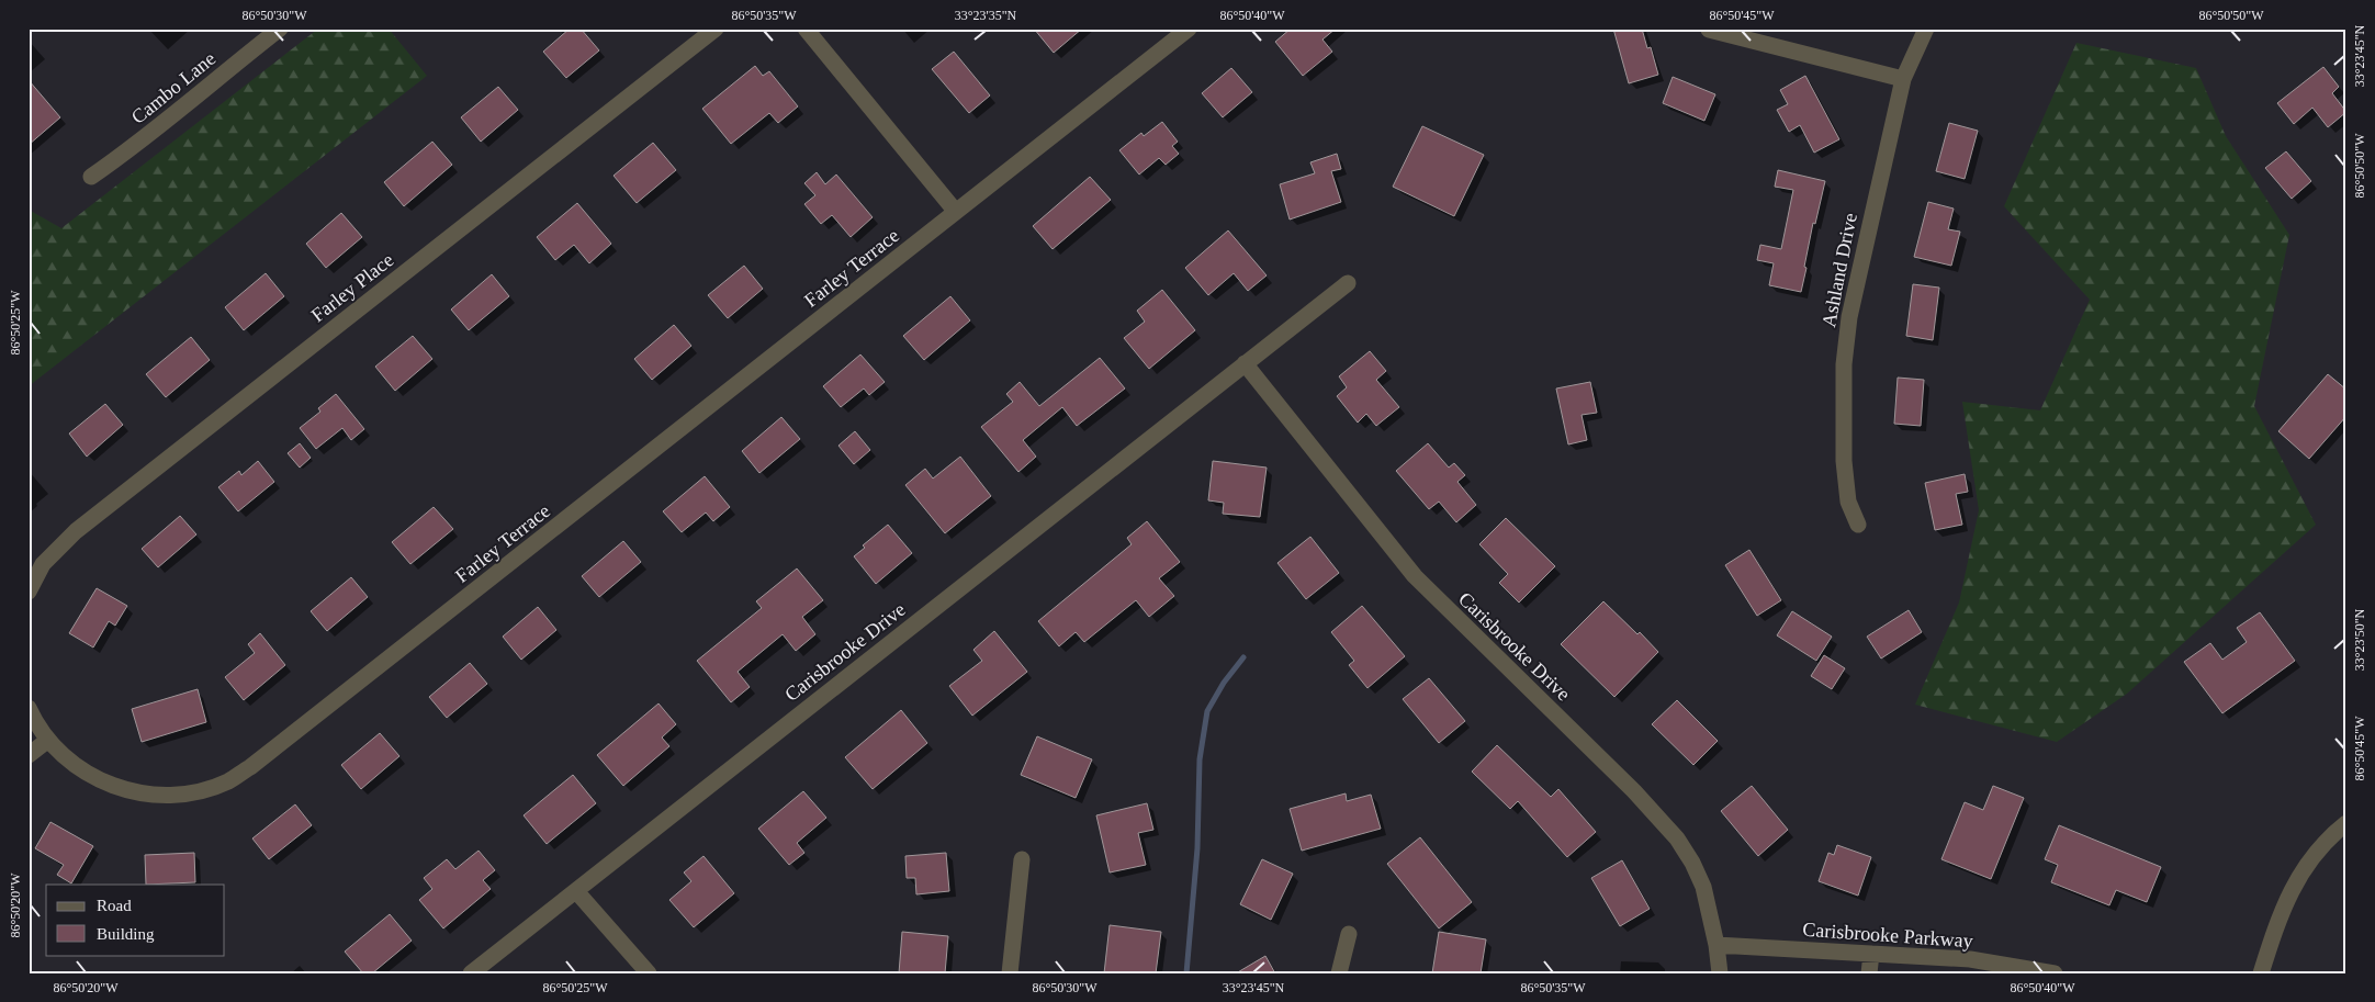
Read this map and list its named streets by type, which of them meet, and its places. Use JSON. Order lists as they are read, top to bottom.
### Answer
{
  "streets": {
    "street": [
      "Cambo Lane",
      "Farley Terrace",
      "Ashland Drive",
      "Farley Place",
      "Carisbrooke Drive",
      "Carisbrooke Parkway"
    ]
  },
  "crossings": [
    ["Carisbrooke Drive", "Carisbrooke Parkway"]
  ],
  "legend": ["Road", "Building"],
  "coordinates": [
    "86°50'30\"W",
    "86°50'35\"W",
    "33°23'35\"N",
    "86°50'40\"W",
    "86°50'45\"W",
    "86°50'50\"W",
    "33°23'45\"N",
    "86°50'25\"W",
    "33°23'50\"N",
    "86°50'20\"W"
  ]
}
